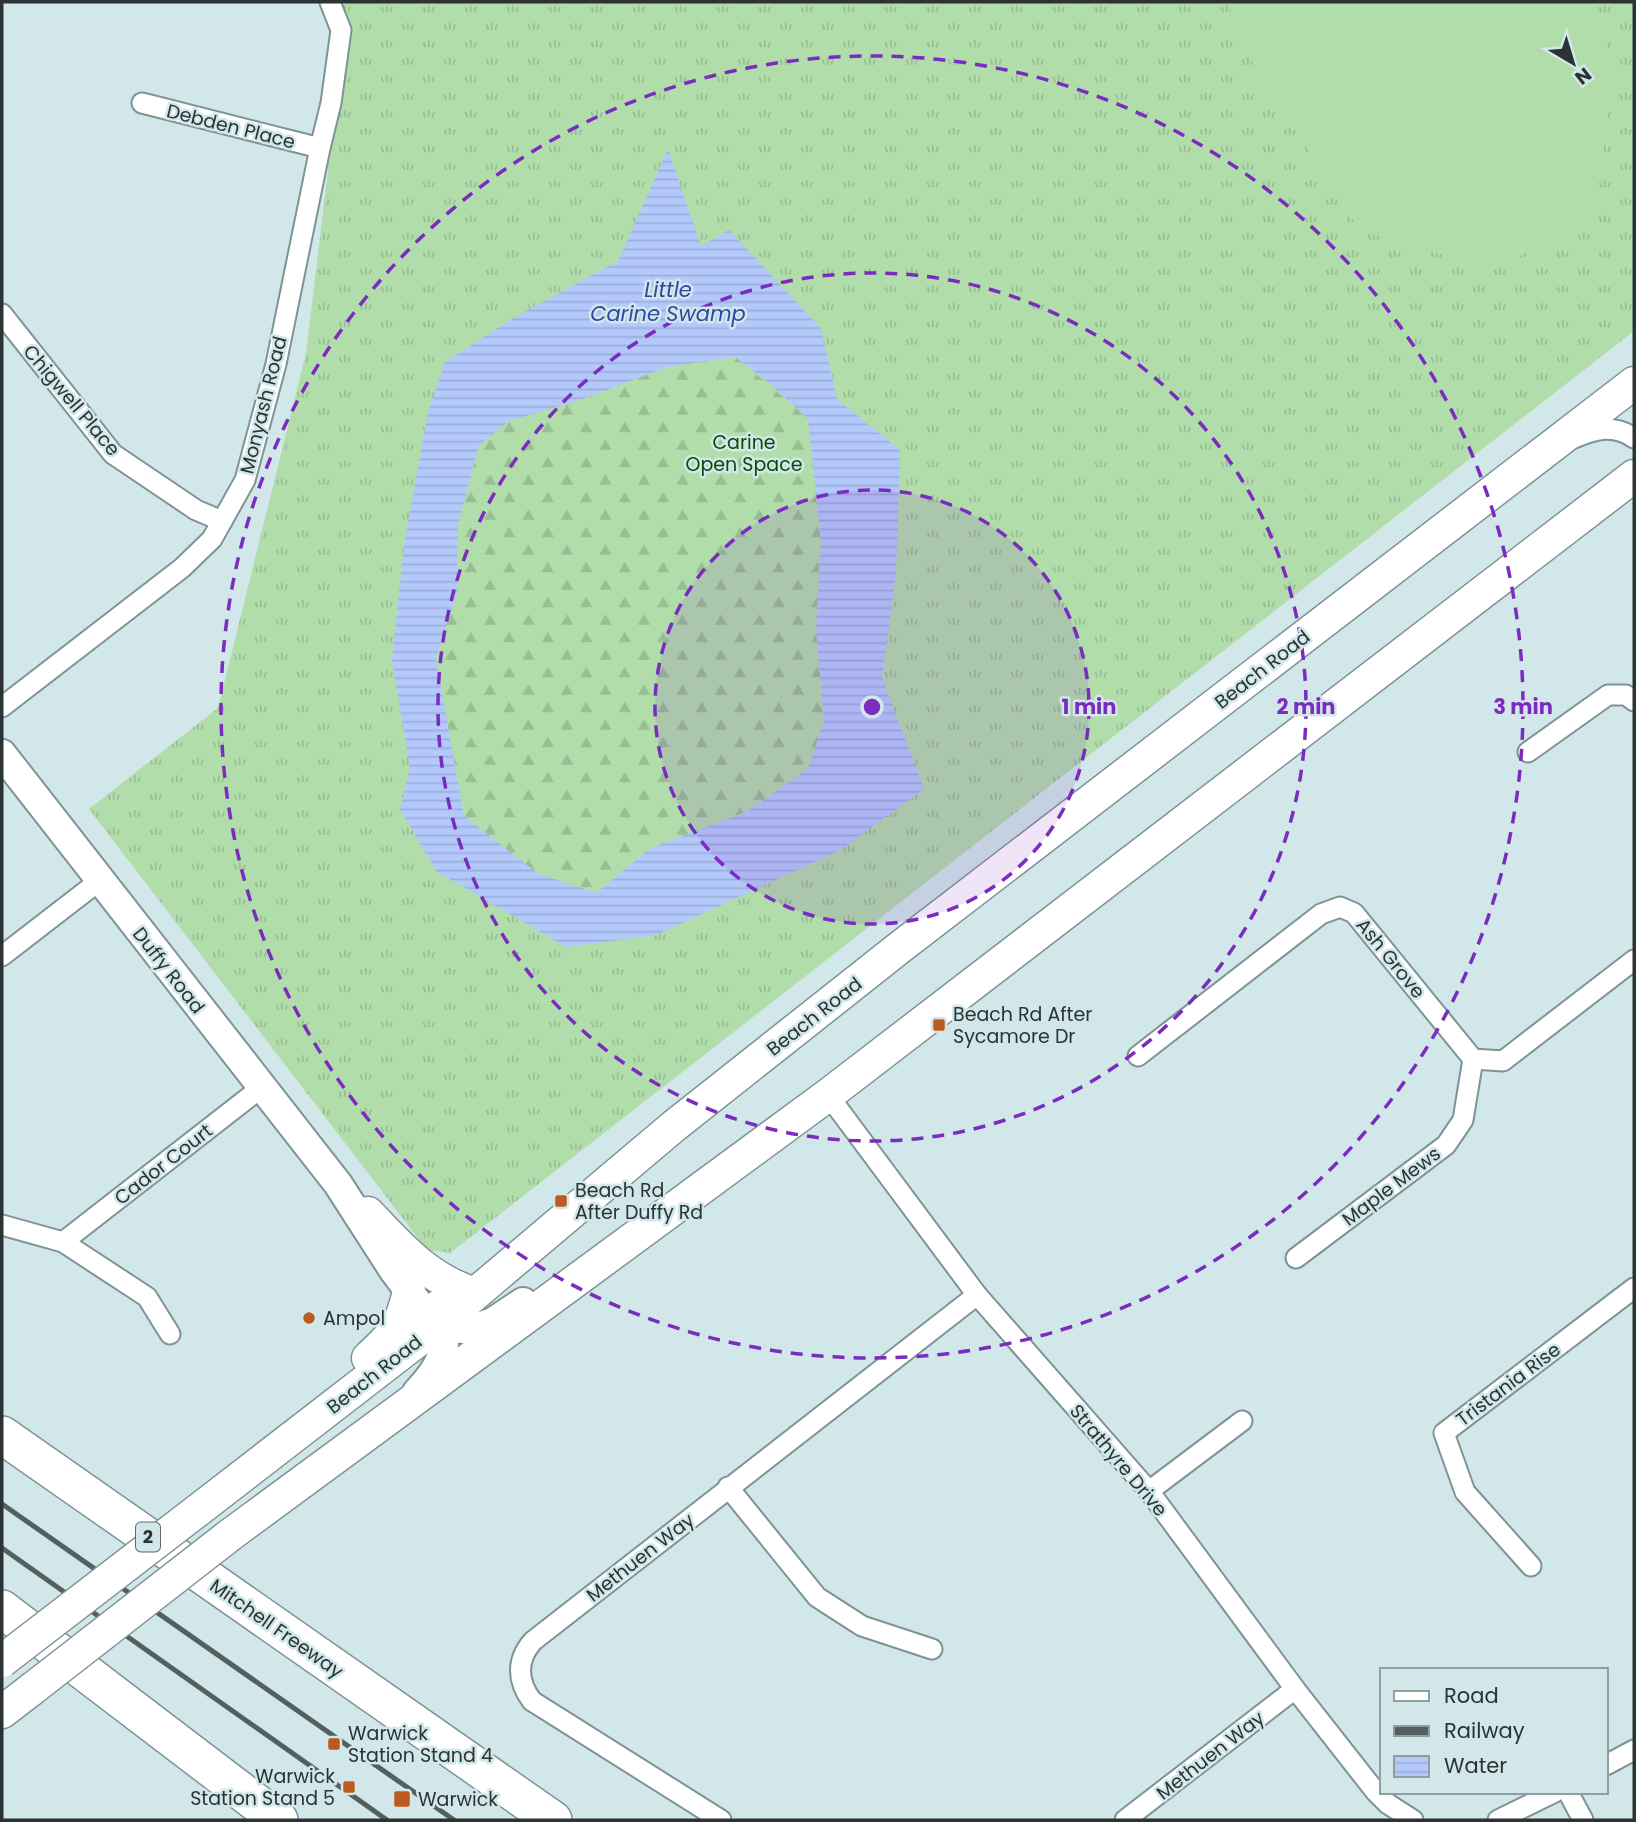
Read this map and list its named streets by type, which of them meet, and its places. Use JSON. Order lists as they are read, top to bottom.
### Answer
{
  "streets": {
    "highway": ["2", "Mitchell Freeway"],
    "main road": ["Beach Road", "Duffy Road"],
    "street": [
      "Debden Place",
      "Chigwell Place",
      "Monyash Road",
      "Ash Grove",
      "Cador Court",
      "Maple Mews",
      "Tristania Rise",
      "Strathyre Drive",
      "Methuen Way"
    ]
  },
  "crossings": [
    ["Debden Place", "Monyash Road"],
    ["Chigwell Place", "Monyash Road"],
    ["Beach Road", "Duffy Road"],
    ["Ash Grove", "Maple Mews"],
    ["Duffy Road", "Cador Court"],
    ["Strathyre Drive", "Methuen Way"]
  ],
  "water": ["Little Carine Swamp"],
  "parks": ["Carine Open Space"],
  "places": {
    "transit": [
      "Beach Rd After Sycamore Dr",
      "Beach Rd After Duffy Rd",
      "Warwick Station Stand 4",
      "Warwick Station Stand 5",
      "Warwick"
    ],
    "other": ["Ampol"]
  },
  "legend": ["Road", "Railway", "Water"],
  "north": "bottom right",
  "rings": ["1 min", "2 min", "3 min"]
}
